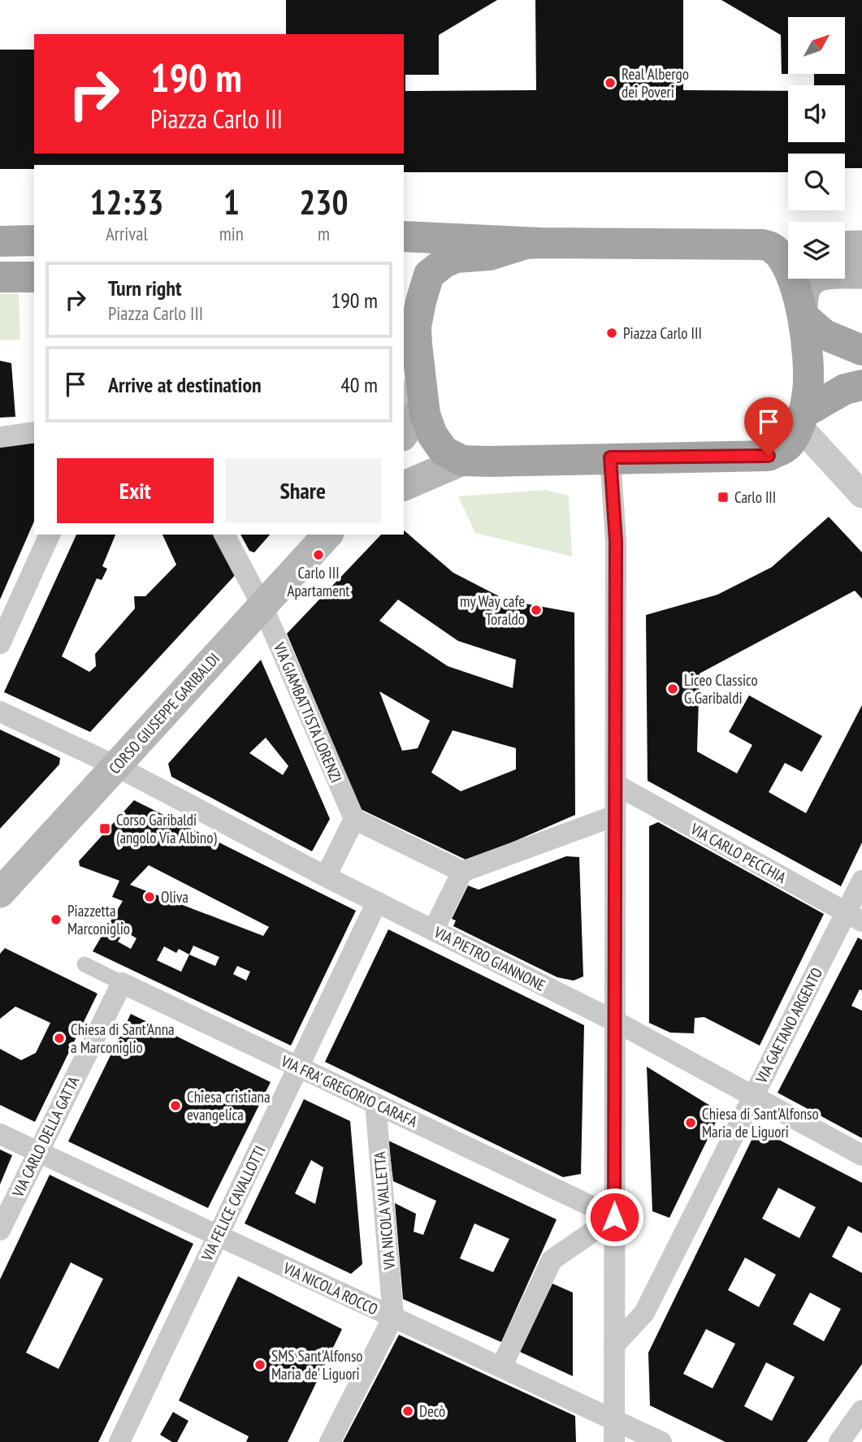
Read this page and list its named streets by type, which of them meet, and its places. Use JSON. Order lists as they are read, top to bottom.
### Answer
{
  "streets": {
    "main road": ["CORSO GIUSEPPE GARIBALDI"],
    "street": [
      "VIA GIAMBATTISTA LORENZI",
      "VIA CARLO PECCHIA",
      "VIA PIETRO GIANNONE",
      "VIA GAETANO ARGENTO",
      "VIA FRA' GREGORIO CARAFA",
      "VIA CARLO DELLA GATTA",
      "VIA FELICE CAVALLOTTI",
      "VIA NICOLA VALLETTA",
      "VIA NICOLA ROCCO"
    ]
  },
  "crossings": [
    ["VIA GIAMBATTISTA LORENZI", "CORSO GIUSEPPE GARIBALDI"],
    ["CORSO GIUSEPPE GARIBALDI", "VIA PIETRO GIANNONE"],
    ["VIA CARLO PECCHIA", "VIA GAETANO ARGENTO"],
    ["VIA PIETRO GIANNONE", "VIA GAETANO ARGENTO"],
    ["VIA PIETRO GIANNONE", "VIA FELICE CAVALLOTTI"],
    ["VIA FRA' GREGORIO CARAFA", "VIA CARLO DELLA GATTA"],
    ["VIA FRA' GREGORIO CARAFA", "VIA FELICE CAVALLOTTI"],
    ["VIA FRA' GREGORIO CARAFA", "VIA NICOLA VALLETTA"],
    ["VIA CARLO DELLA GATTA", "VIA NICOLA ROCCO"],
    ["VIA FELICE CAVALLOTTI", "VIA NICOLA ROCCO"],
    ["VIA NICOLA VALLETTA", "VIA NICOLA ROCCO"]
  ],
  "places": {
    "other": [
      "Real Albergo dei Poveri",
      "Piazza Carlo III",
      "Carlo III Apartament",
      "my Way cafe Toraldo",
      "Liceo Classico G.Garibaldi",
      "Oliva",
      "Piazzetta Marconiglio",
      "Chiesa di Sant'Anna a Marconiglio",
      "Chiesa cristiana evangelica",
      "Chiesa di Sant'Alfonso Maria de Liguori",
      "SMS Sant'Alfonso Maria de' Liguori",
      "Decò"
    ],
    "transit": ["Carlo III", "Corso Garibaldi (angolo Via Albino)"]
  },
  "north": "top right",
  "page": {
    "turn": ["190 m", "Piazza Carlo III"],
    "eta": [
      "12:33",
      "Arrival",
      "1",
      "min",
      "230",
      "m"
    ],
    "list": [
      {
        "name": "Turn right",
        "note": "Piazza Carlo III",
        "value": "190 m"
      },
      {
        "name": "Arrive at destination",
        "value": "40 m"
      }
    ],
    "buttons": ["Exit", "Share"]
  }
}
